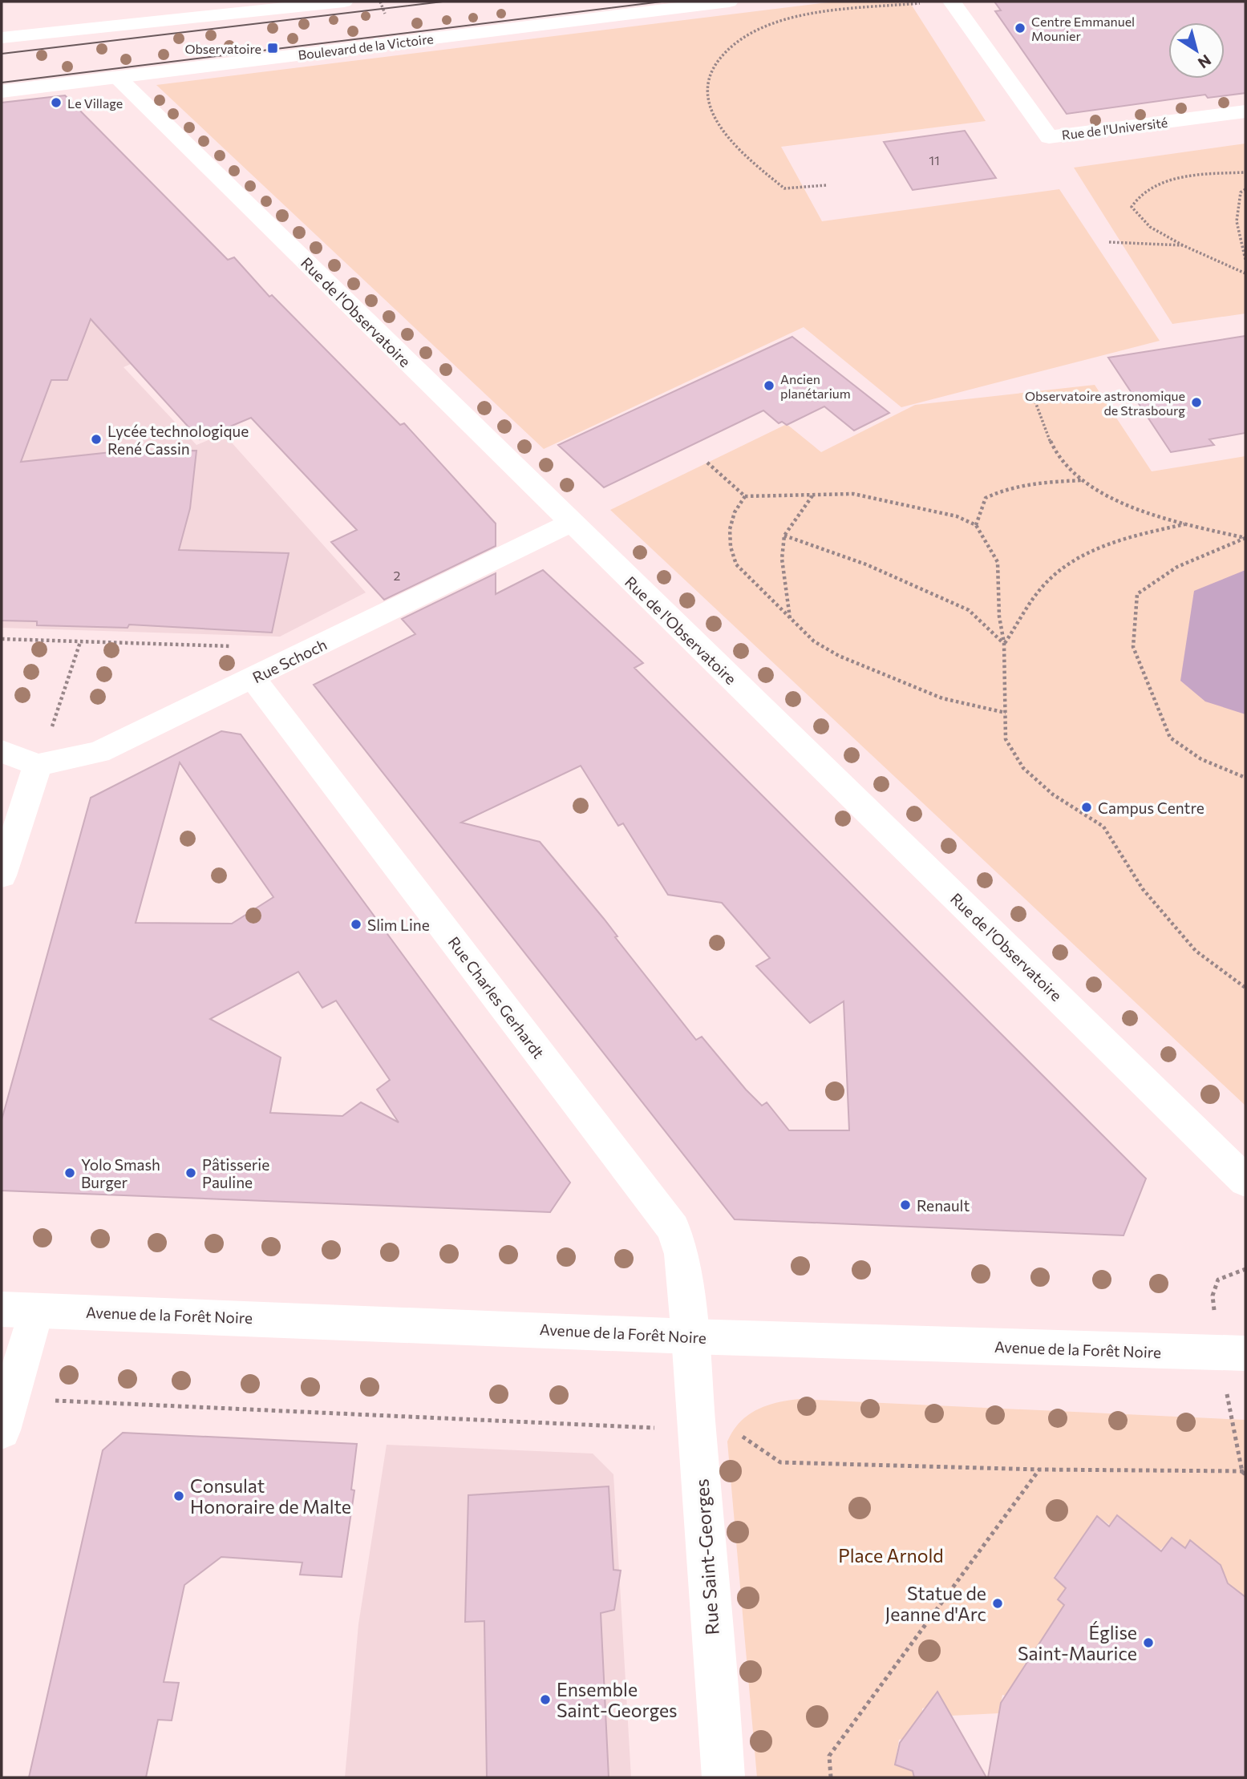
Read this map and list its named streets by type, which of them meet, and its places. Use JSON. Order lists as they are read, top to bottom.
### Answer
{
  "streets": {
    "street": [
      "Boulevard de la Victoire",
      "Rue de l'Université",
      "Rue de l'Observatoire",
      "Rue Schoch",
      "Rue Charles Gerhardt",
      "Avenue de la Forêt Noire",
      "Rue Saint-Georges"
    ]
  },
  "crossings": [
    ["Boulevard de la Victoire", "Rue de l'Observatoire"],
    ["Rue de l'Observatoire", "Rue Schoch"],
    ["Rue Schoch", "Rue Charles Gerhardt"],
    ["Rue Charles Gerhardt", "Avenue de la Forêt Noire"],
    ["Rue Charles Gerhardt", "Rue Saint-Georges"],
    ["Avenue de la Forêt Noire", "Rue Saint-Georges"]
  ],
  "parks": ["Place Arnold"],
  "places": {
    "other": [
      "Centre Emmanuel Mounier",
      "Le Village",
      "Ancien planétarium",
      "Observatoire astronomique de Strasbourg",
      "Lycée technologique René Cassin",
      "Campus Centre",
      "Slim Line",
      "Yolo Smash Burger",
      "Pâtisserie Pauline",
      "Renault",
      "Consulat Honoraire de Malte",
      "Statue de Jeanne d'Arc",
      "Église Saint-Maurice",
      "Ensemble Saint-Georges"
    ],
    "transit": ["Observatoire"]
  },
  "house_numbers": ["11", "2"],
  "north": "bottom right"
}
